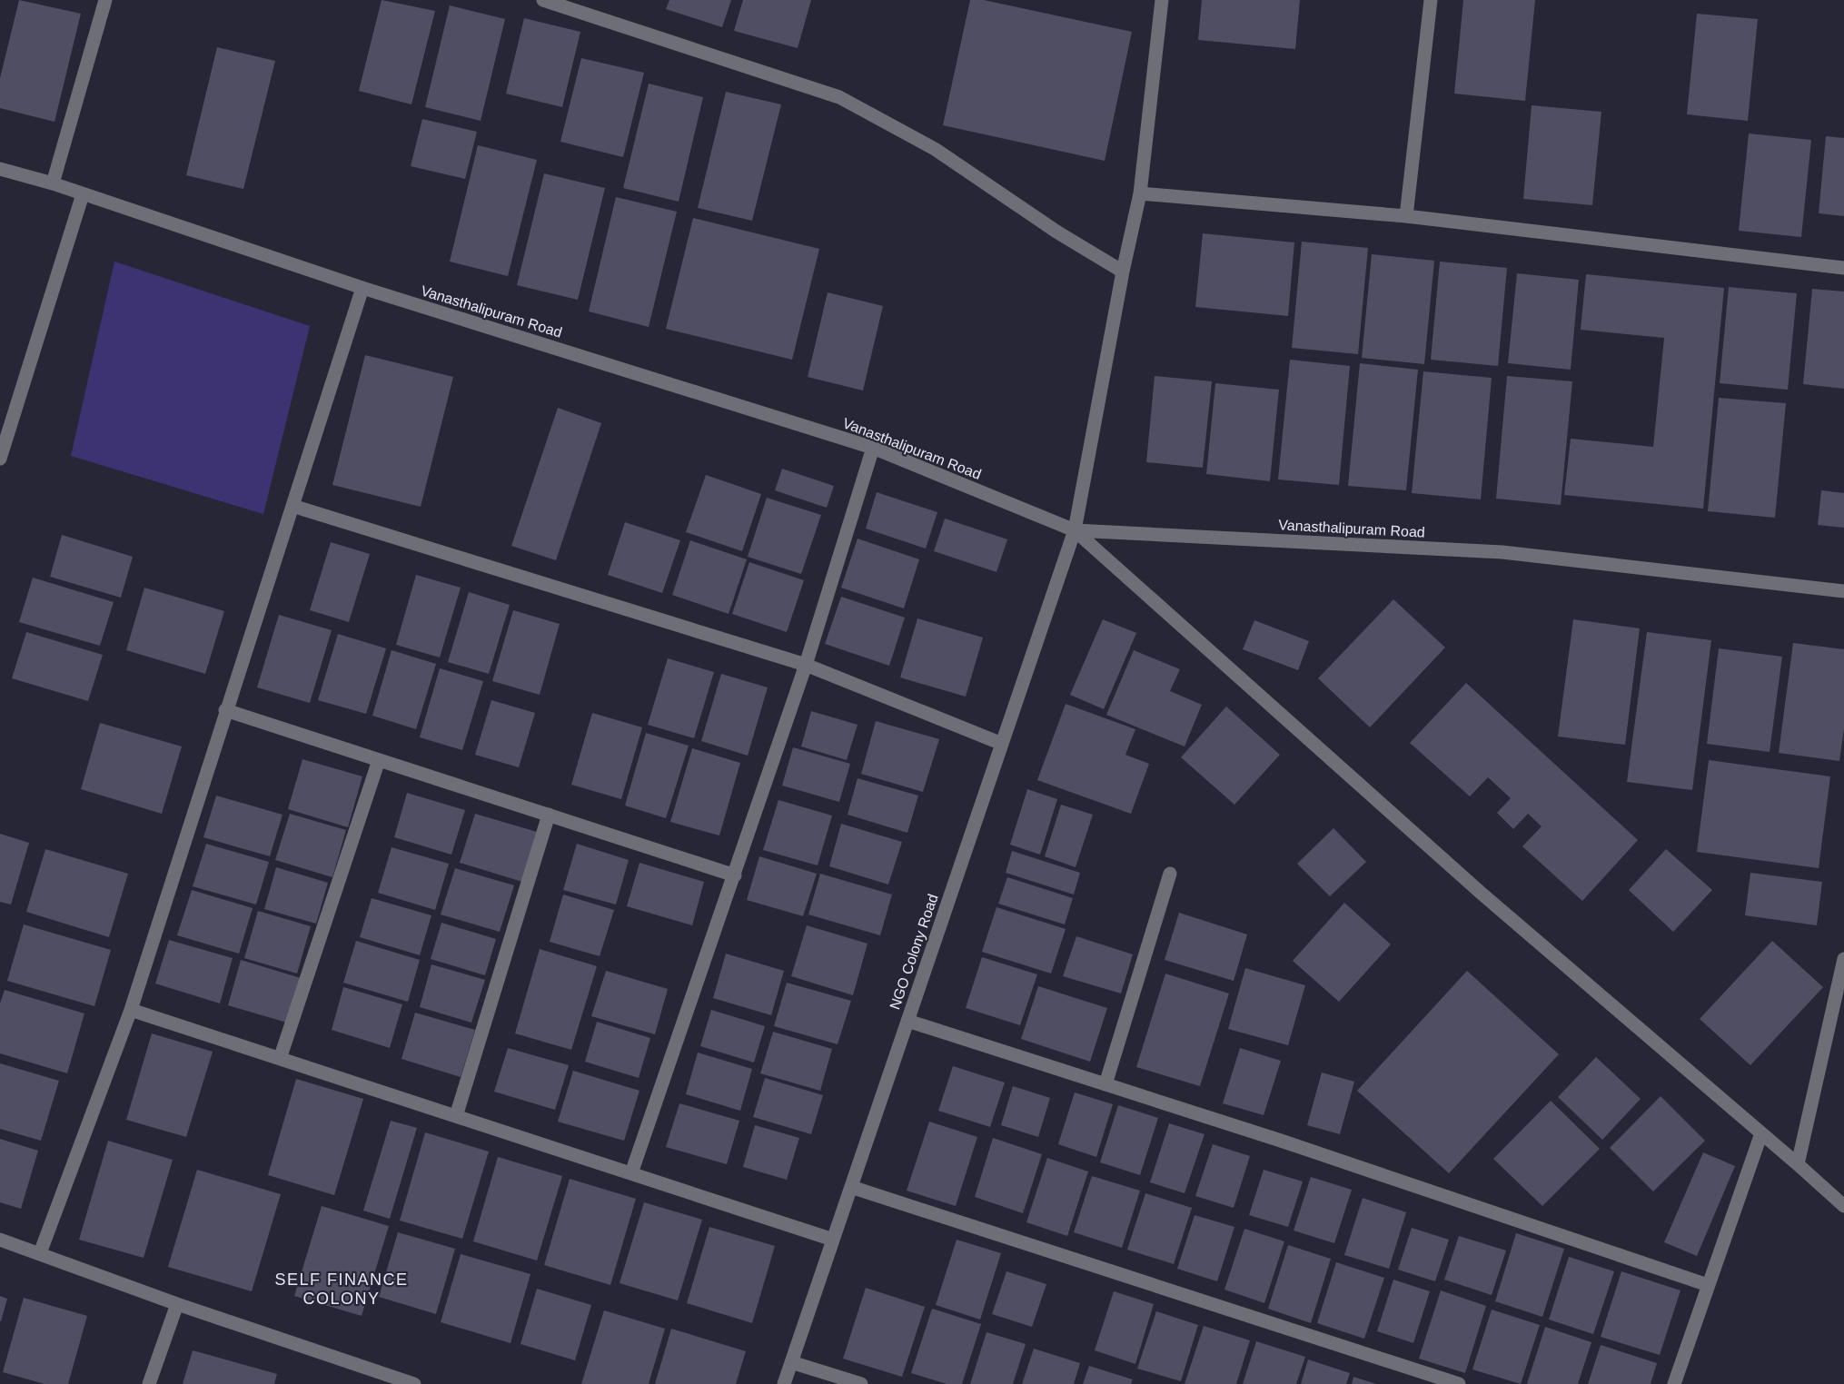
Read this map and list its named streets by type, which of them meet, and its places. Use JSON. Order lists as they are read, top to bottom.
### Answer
{
  "streets": {
    "street": ["Vanasthalipuram Road", "NGO Colony Road"]
  },
  "crossings": [
    ["Vanasthalipuram Road", "NGO Colony Road"]
  ],
  "districts": ["SELF FINANCE COLONY"]
}
